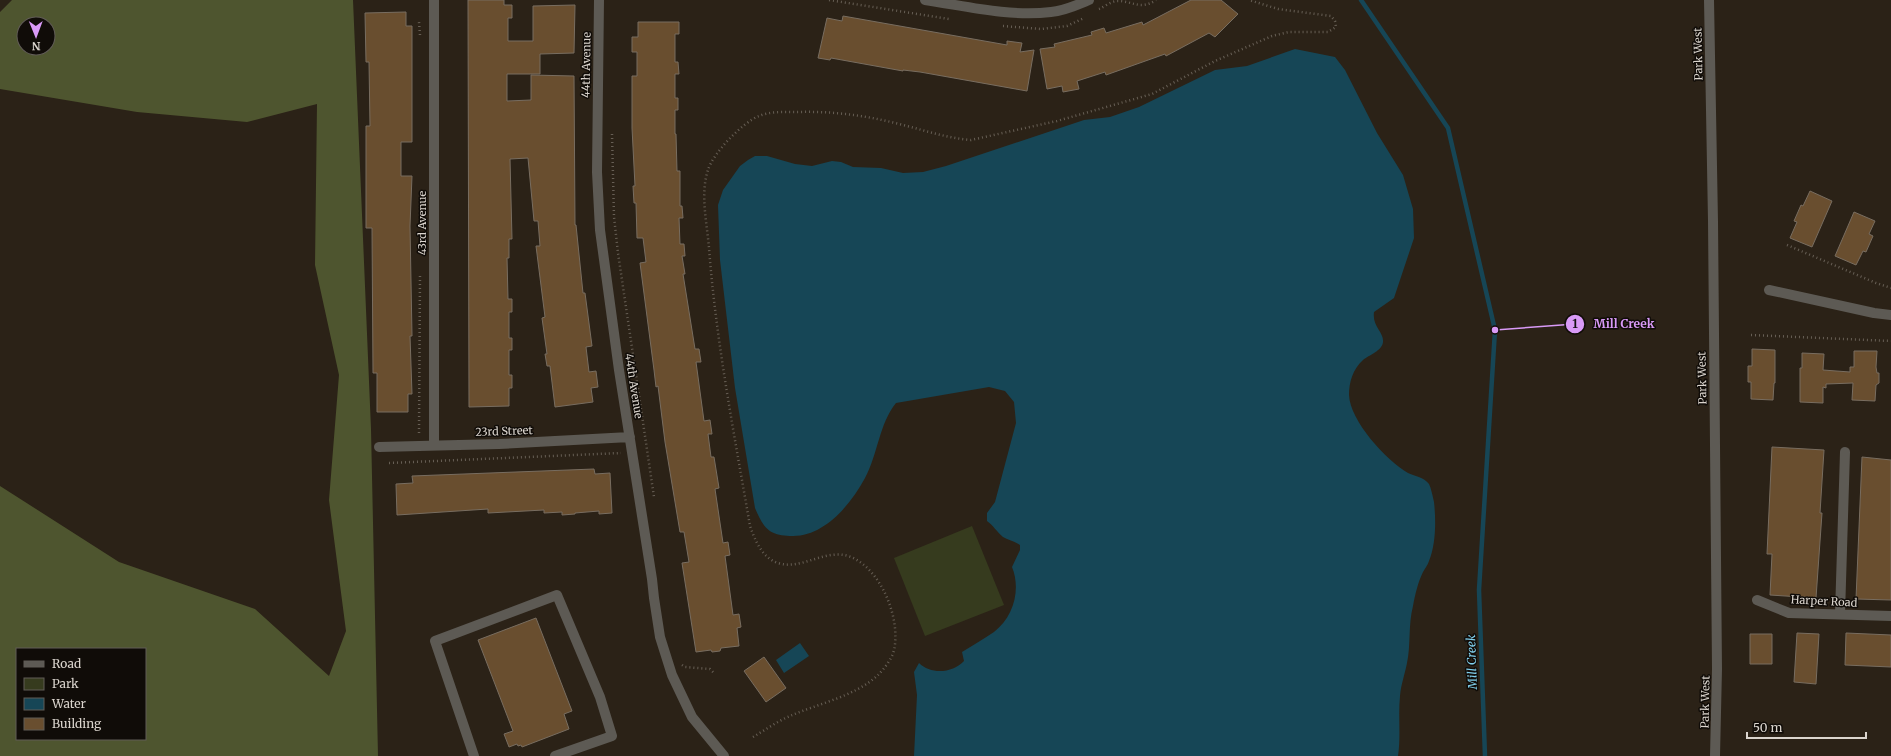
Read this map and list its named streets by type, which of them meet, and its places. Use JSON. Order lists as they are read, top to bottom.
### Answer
{
  "streets": {
    "street": [
      "Park West",
      "44th Avenue",
      "43rd Avenue",
      "23rd Street",
      "Harper Road"
    ]
  },
  "crossings": [
    ["44th Avenue", "23rd Street"],
    ["43rd Avenue", "23rd Street"]
  ],
  "water": ["Mill Creek"],
  "places": ["Mill Creek"],
  "legend": [
    "Road",
    "Park",
    "Water",
    "Building"
  ],
  "scale_bar": "50 m",
  "north": "bottom"
}
